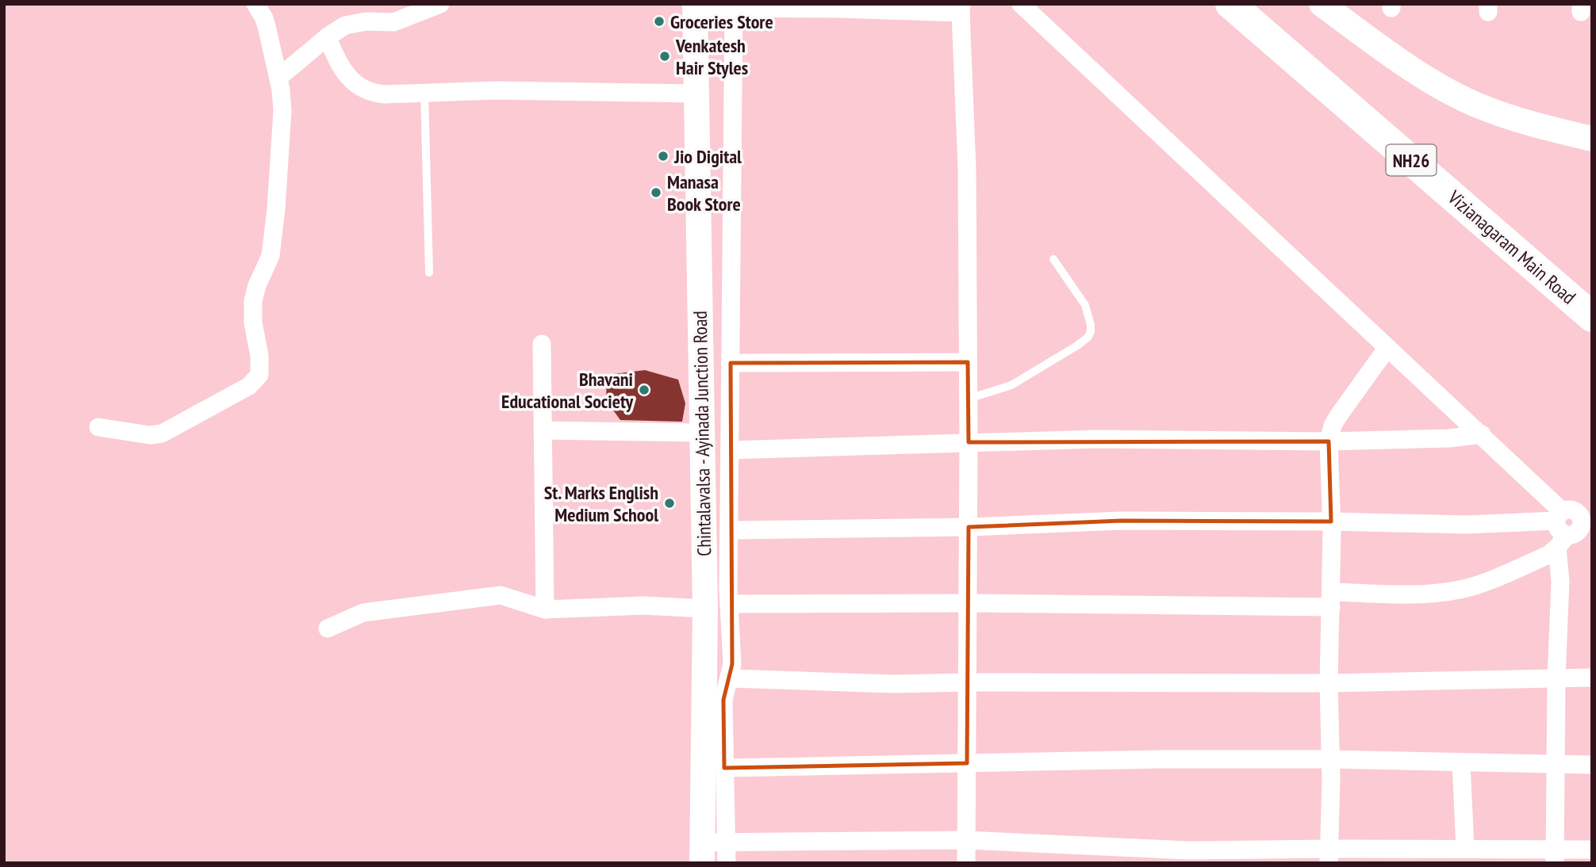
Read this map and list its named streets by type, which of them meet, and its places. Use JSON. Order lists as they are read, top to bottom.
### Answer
{
  "streets": {
    "highway": ["NH26", "Vizianagaram Main Road"],
    "main road": ["Chintalavalsa - Ayinada Junction Road"]
  },
  "places": [
    "Groceries Store",
    "Venkatesh Hair Styles",
    "Jio Digital",
    "Manasa Book Store",
    "Bhavani Educational Society",
    "St. Marks English Medium School"
  ]
}
